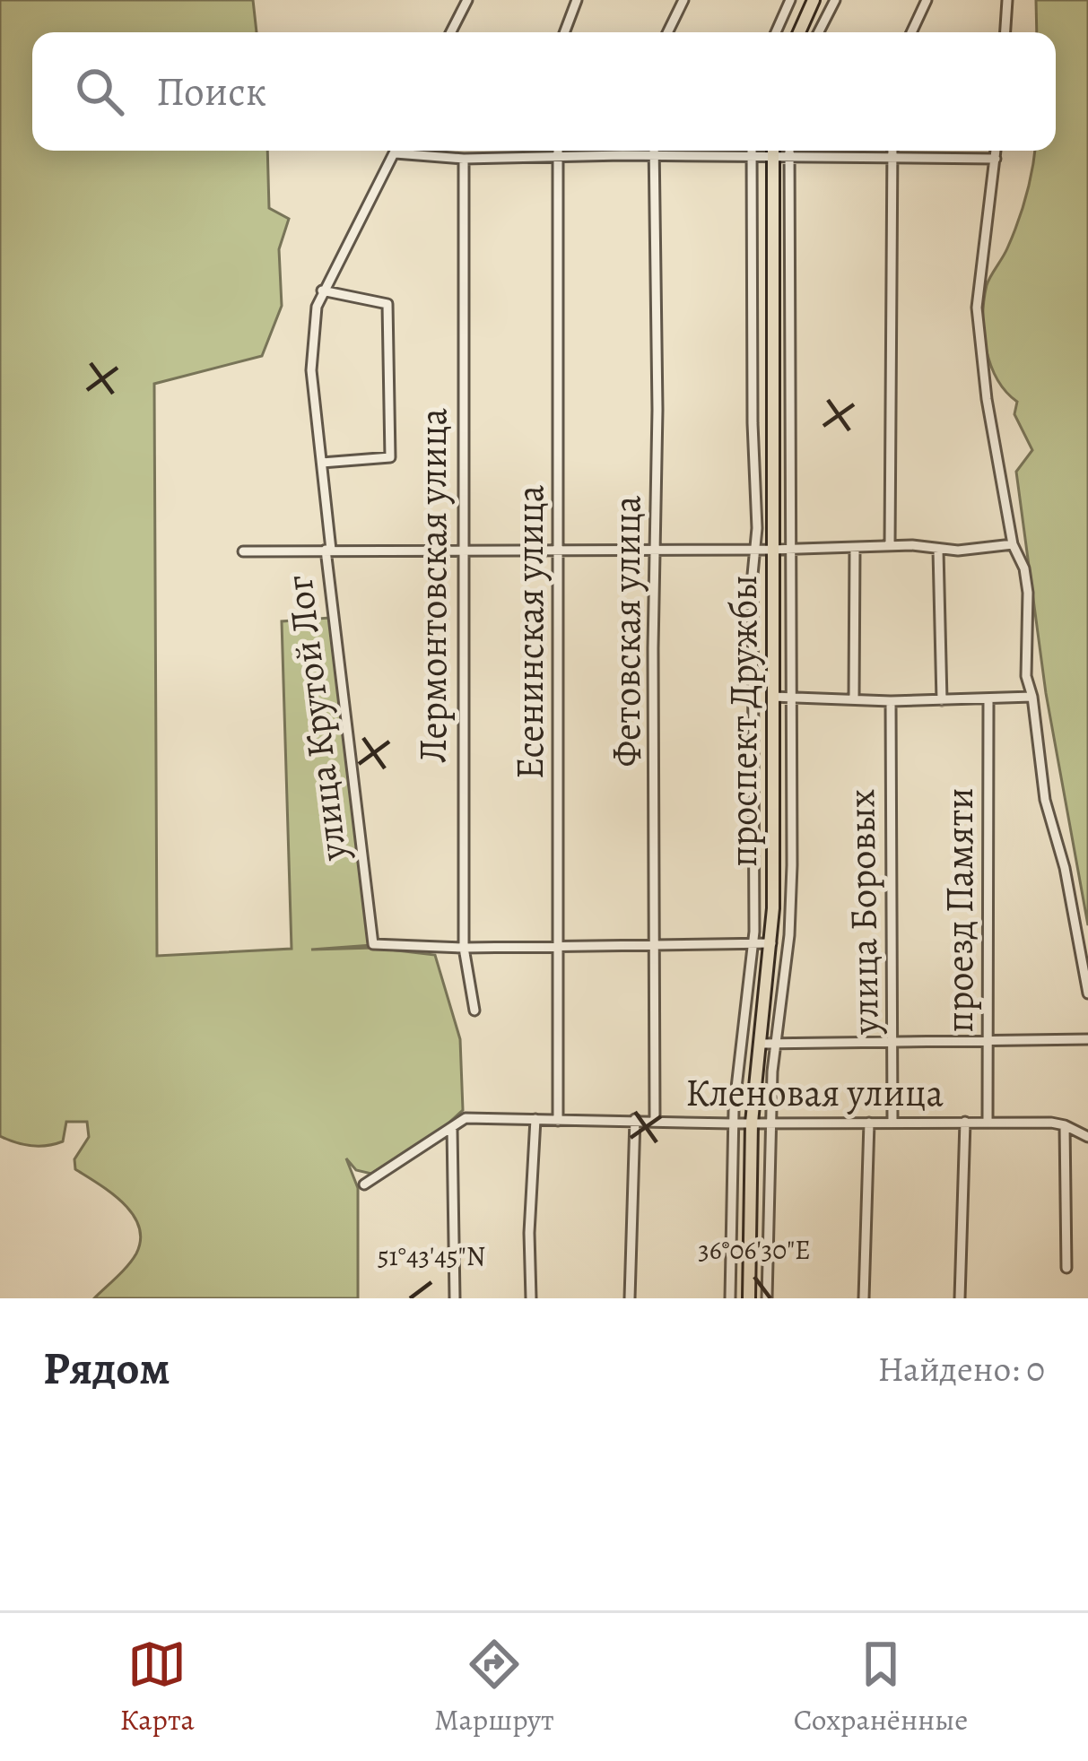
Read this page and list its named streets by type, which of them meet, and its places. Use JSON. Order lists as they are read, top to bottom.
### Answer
{
  "streets": {
    "main road": ["проспект Дружбы"],
    "street": [
      "Лермонтовская улица",
      "Фетовская улица",
      "Есенинская улица",
      "улица Крутой Лог",
      "проезд Памяти",
      "улица Боровых",
      "Кленовая улица"
    ]
  },
  "crossings": [
    ["Лермонтовская улица", "улица Крутой Лог"],
    ["Фетовская улица", "Кленовая улица"],
    ["Есенинская улица", "Кленовая улица"],
    ["проспект Дружбы", "Кленовая улица"],
    ["проезд Памяти", "Кленовая улица"],
    ["улица Боровых", "Кленовая улица"]
  ],
  "page": {
    "search": "Поиск",
    "heading": ["Рядом", "Найдено: 0"],
    "nav": ["Карта", "Маршрут", "Сохранённые"]
  },
  "coordinates": ["36°06'30\"E", "51°43'45\"N"]
}
